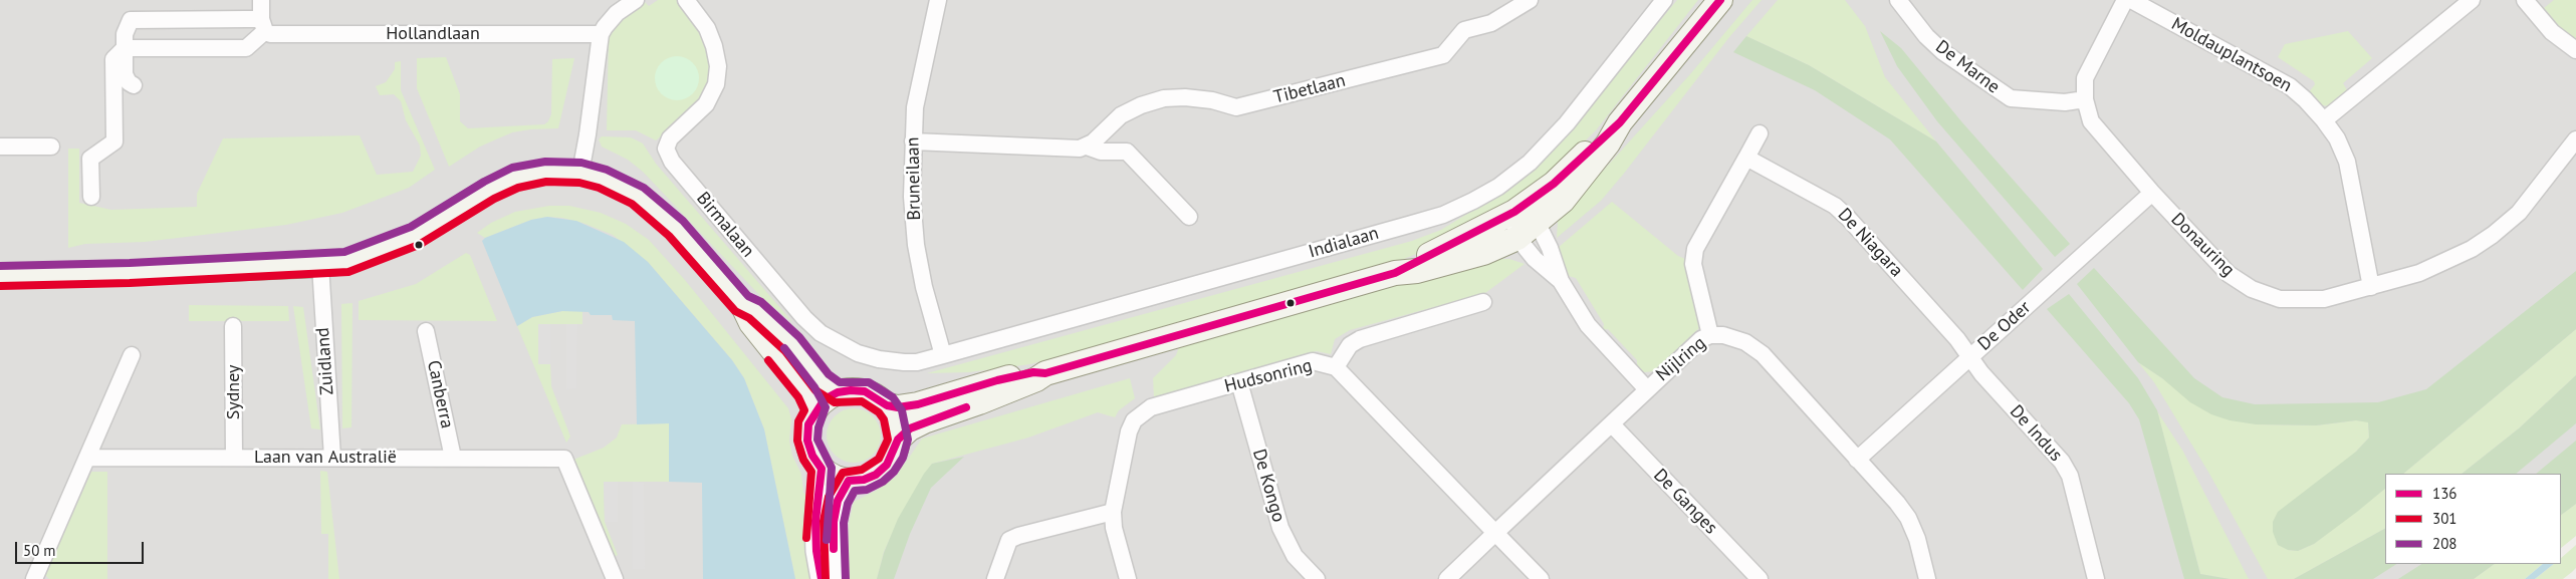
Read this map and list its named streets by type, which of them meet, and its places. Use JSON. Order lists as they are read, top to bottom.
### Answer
{
  "streets": {
    "street": [
      "Hollandlaan",
      "Moldauplantsoen",
      "De Marne",
      "Tibetlaan",
      "Bruneilaan",
      "Birmalaan",
      "Indialaan",
      "De Niagara",
      "Donauring",
      "De Oder",
      "Nijlring",
      "Zuidland",
      "Hudsonring",
      "Sydney",
      "Canberra",
      "De Indus",
      "Laan van Australië",
      "De Kongo",
      "De Ganges"
    ]
  },
  "crossings": [
    ["Moldauplantsoen", "Donauring"],
    ["De Marne", "Donauring"],
    ["Bruneilaan", "Birmalaan"],
    ["Bruneilaan", "Indialaan"],
    ["Birmalaan", "Indialaan"],
    ["De Niagara", "De Oder"],
    ["De Niagara", "De Indus"],
    ["Donauring", "De Oder"],
    ["De Oder", "Nijlring"],
    ["De Oder", "De Indus"],
    ["Nijlring", "Hudsonring"],
    ["Nijlring", "De Ganges"],
    ["Zuidland", "Laan van Australië"],
    ["Hudsonring", "De Kongo"],
    ["Sydney", "Laan van Australië"],
    ["Canberra", "Laan van Australië"]
  ],
  "lines": ["transit line 136", "transit line 208", "transit line 301"],
  "legend": ["136", "301", "208"],
  "scale_bar": "50 m"
}
